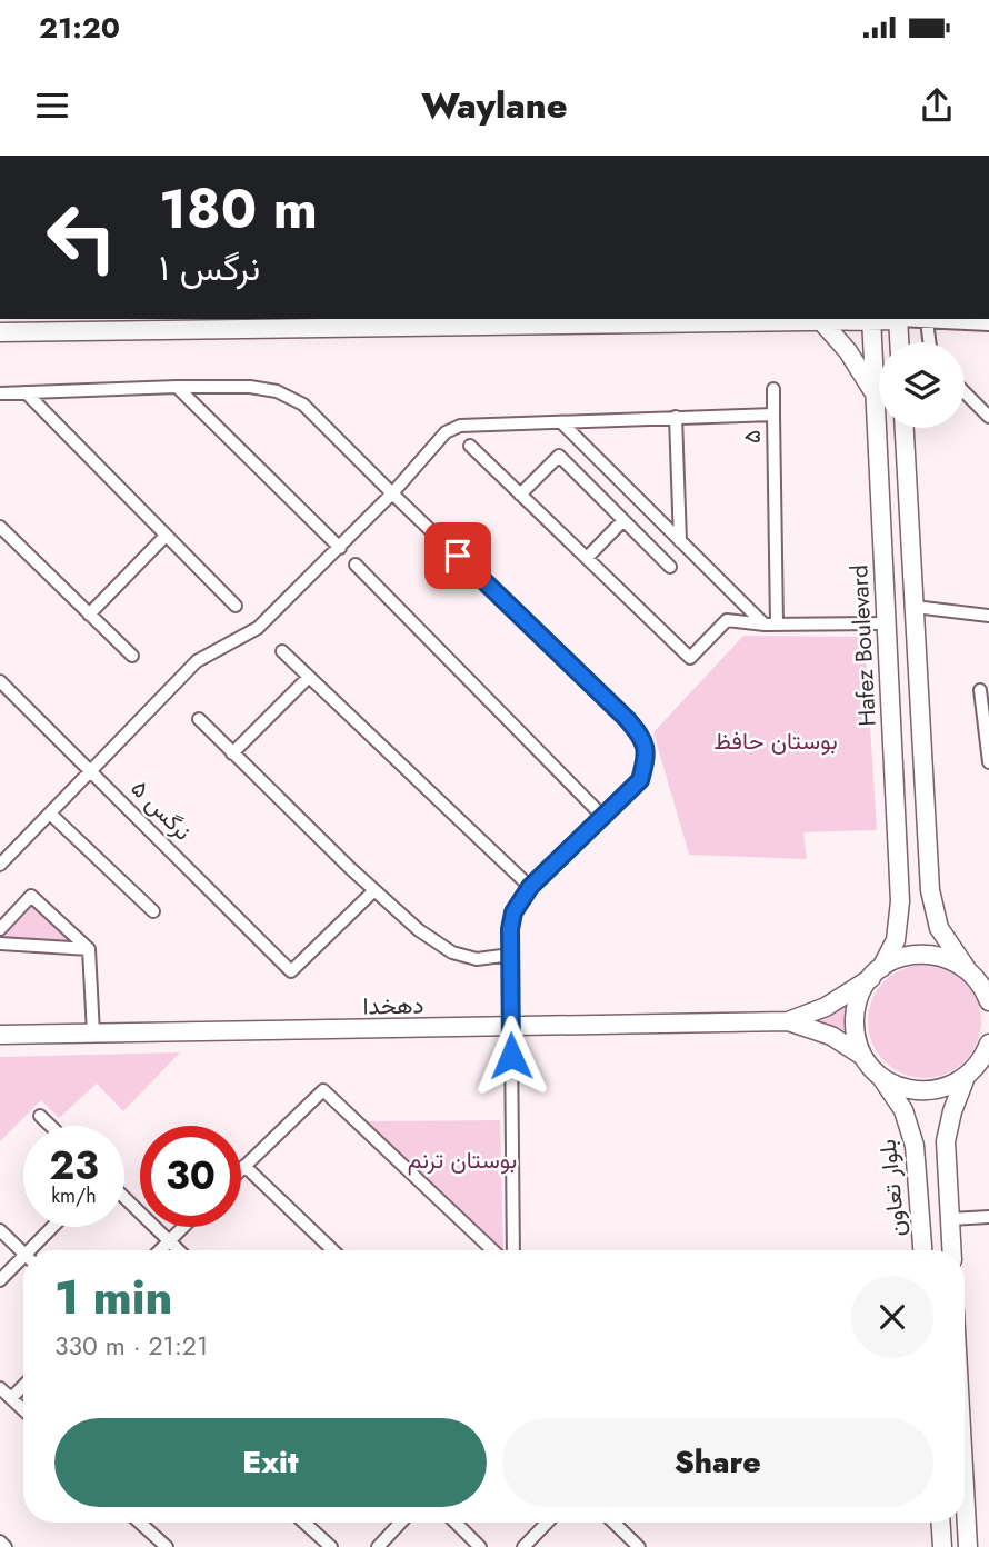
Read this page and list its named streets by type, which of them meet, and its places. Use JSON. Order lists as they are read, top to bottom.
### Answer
{
  "streets": {
    "main road": ["Hafez Boulevard", "دهخدا", "بلوار تعاون"],
    "street": ["۵", "نرگس ۵"]
  },
  "crossings": [
    ["۵", "نرگس ۵"],
    ["Hafez Boulevard", "بلوار تعاون"]
  ],
  "parks": ["بوستان حافظ", "بوستان ترنم"],
  "page": {
    "status": "21:20",
    "header": "Waylane",
    "turn": ["180 m", "نرگس ۱"],
    "speed": "23 km/h",
    "limit": "30",
    "heading": ["1 min", "330 m · 21:21"],
    "buttons": ["Exit", "Share"]
  }
}
